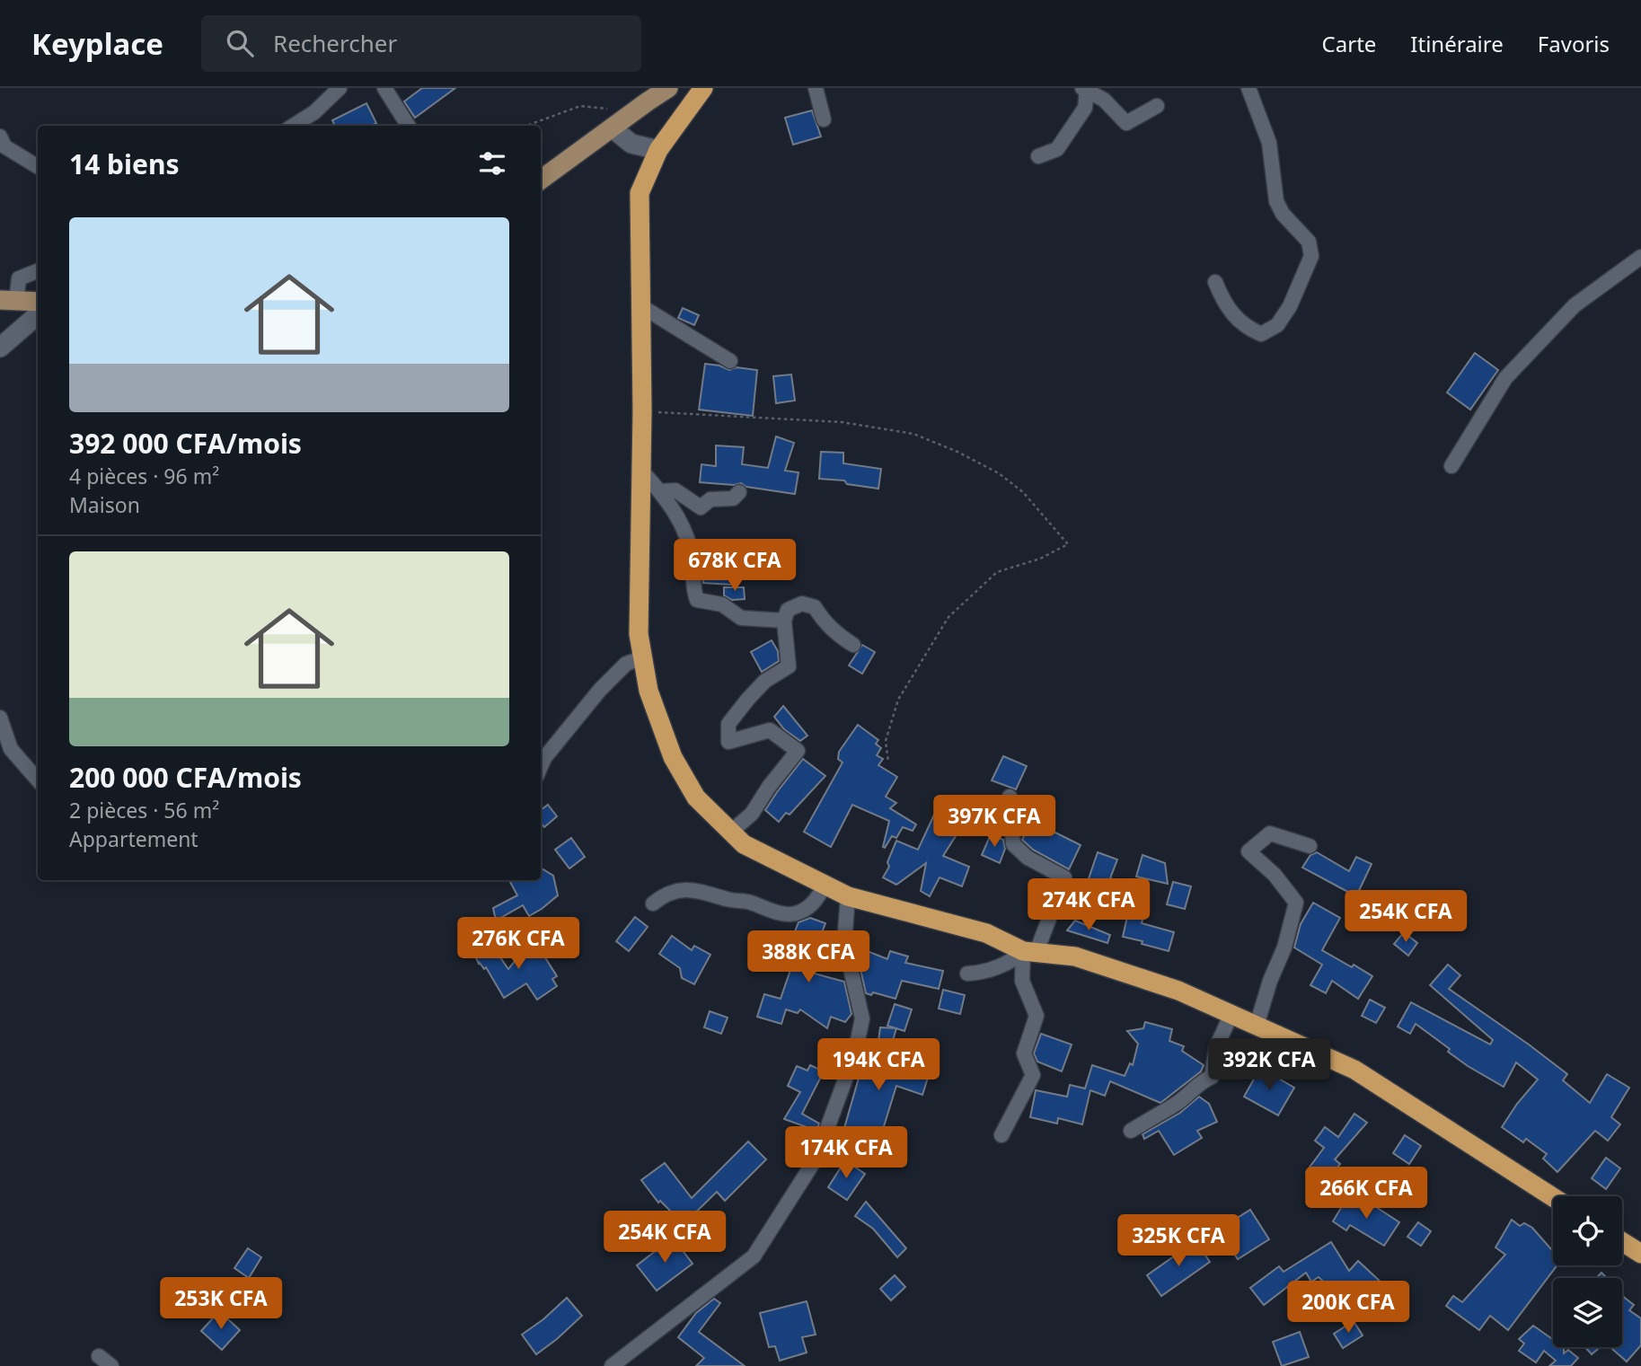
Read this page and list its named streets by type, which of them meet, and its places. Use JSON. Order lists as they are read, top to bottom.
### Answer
{
  "page": {
    "header": "Keyplace",
    "search": "Rechercher",
    "nav": ["Carte", "Itinéraire", "Favoris"],
    "heading": "14 biens",
    "list": [
      {
        "name": "392 000 CFA/mois",
        "note": "4 pièces · 96 m² · Maison"
      },
      {
        "name": "200 000 CFA/mois",
        "note": "2 pièces · 56 m² · Appartement"
      }
    ],
    "price": [
      "678K CFA",
      "397K CFA",
      "274K CFA",
      "254K CFA",
      "276K CFA",
      "388K CFA",
      "194K CFA",
      "392K CFA",
      "174K CFA",
      "266K CFA",
      "254K CFA",
      "325K CFA",
      "253K CFA",
      "200K CFA"
    ]
  }
}
